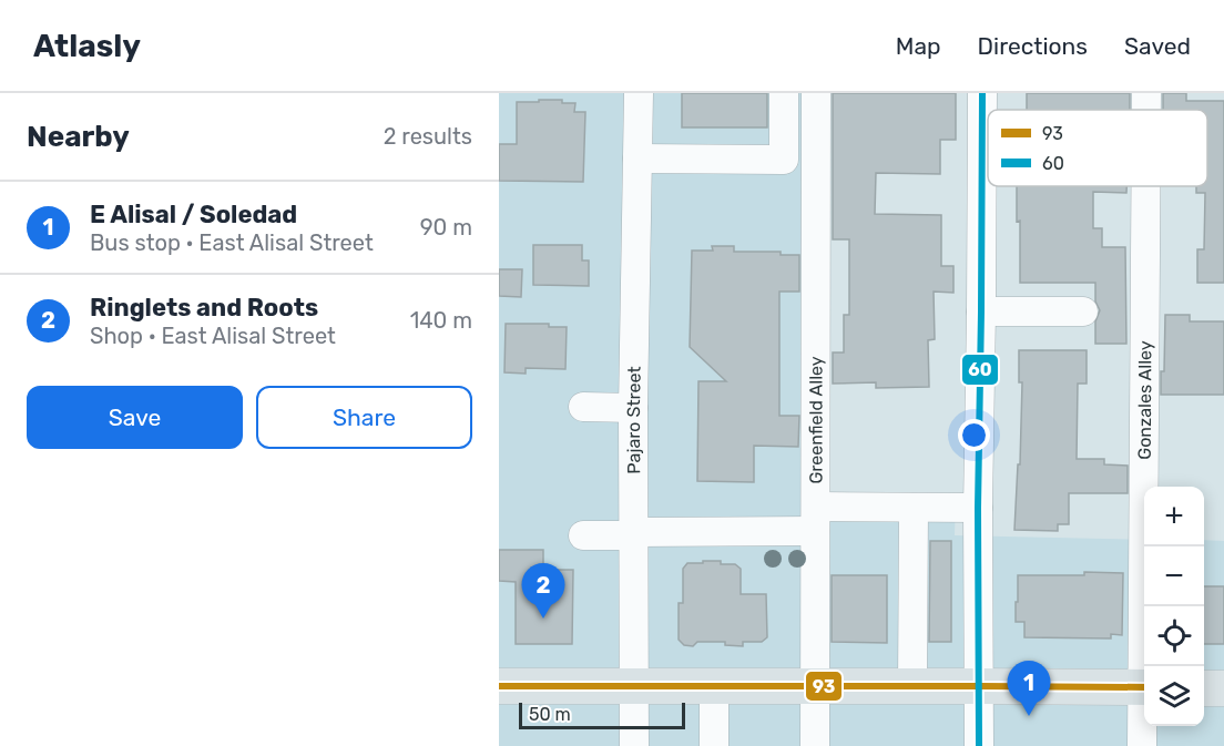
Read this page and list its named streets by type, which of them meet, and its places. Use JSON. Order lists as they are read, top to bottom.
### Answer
{
  "streets": {
    "street": ["Gonzales Alley", "Pajaro Street", "Greenfield Alley"]
  },
  "lines": ["transit line 60", "transit line 93"],
  "legend": ["93", "60"],
  "scale_bar": "50 m",
  "page": {
    "header": "Atlasly",
    "nav": ["Map", "Directions", "Saved"],
    "heading": ["Nearby", "2 results"],
    "list": [
      {
        "mark": "1",
        "name": "E Alisal / Soledad",
        "note": "Bus stop · East Alisal Street",
        "value": "90 m"
      },
      {
        "mark": "2",
        "name": "Ringlets and Roots",
        "note": "Shop · East Alisal Street",
        "value": "140 m"
      }
    ],
    "buttons": ["Save", "Share"],
    "map_buttons": ["+", "−"],
    "pins": ["2", "1"],
    "scale": "50 m"
  }
}
